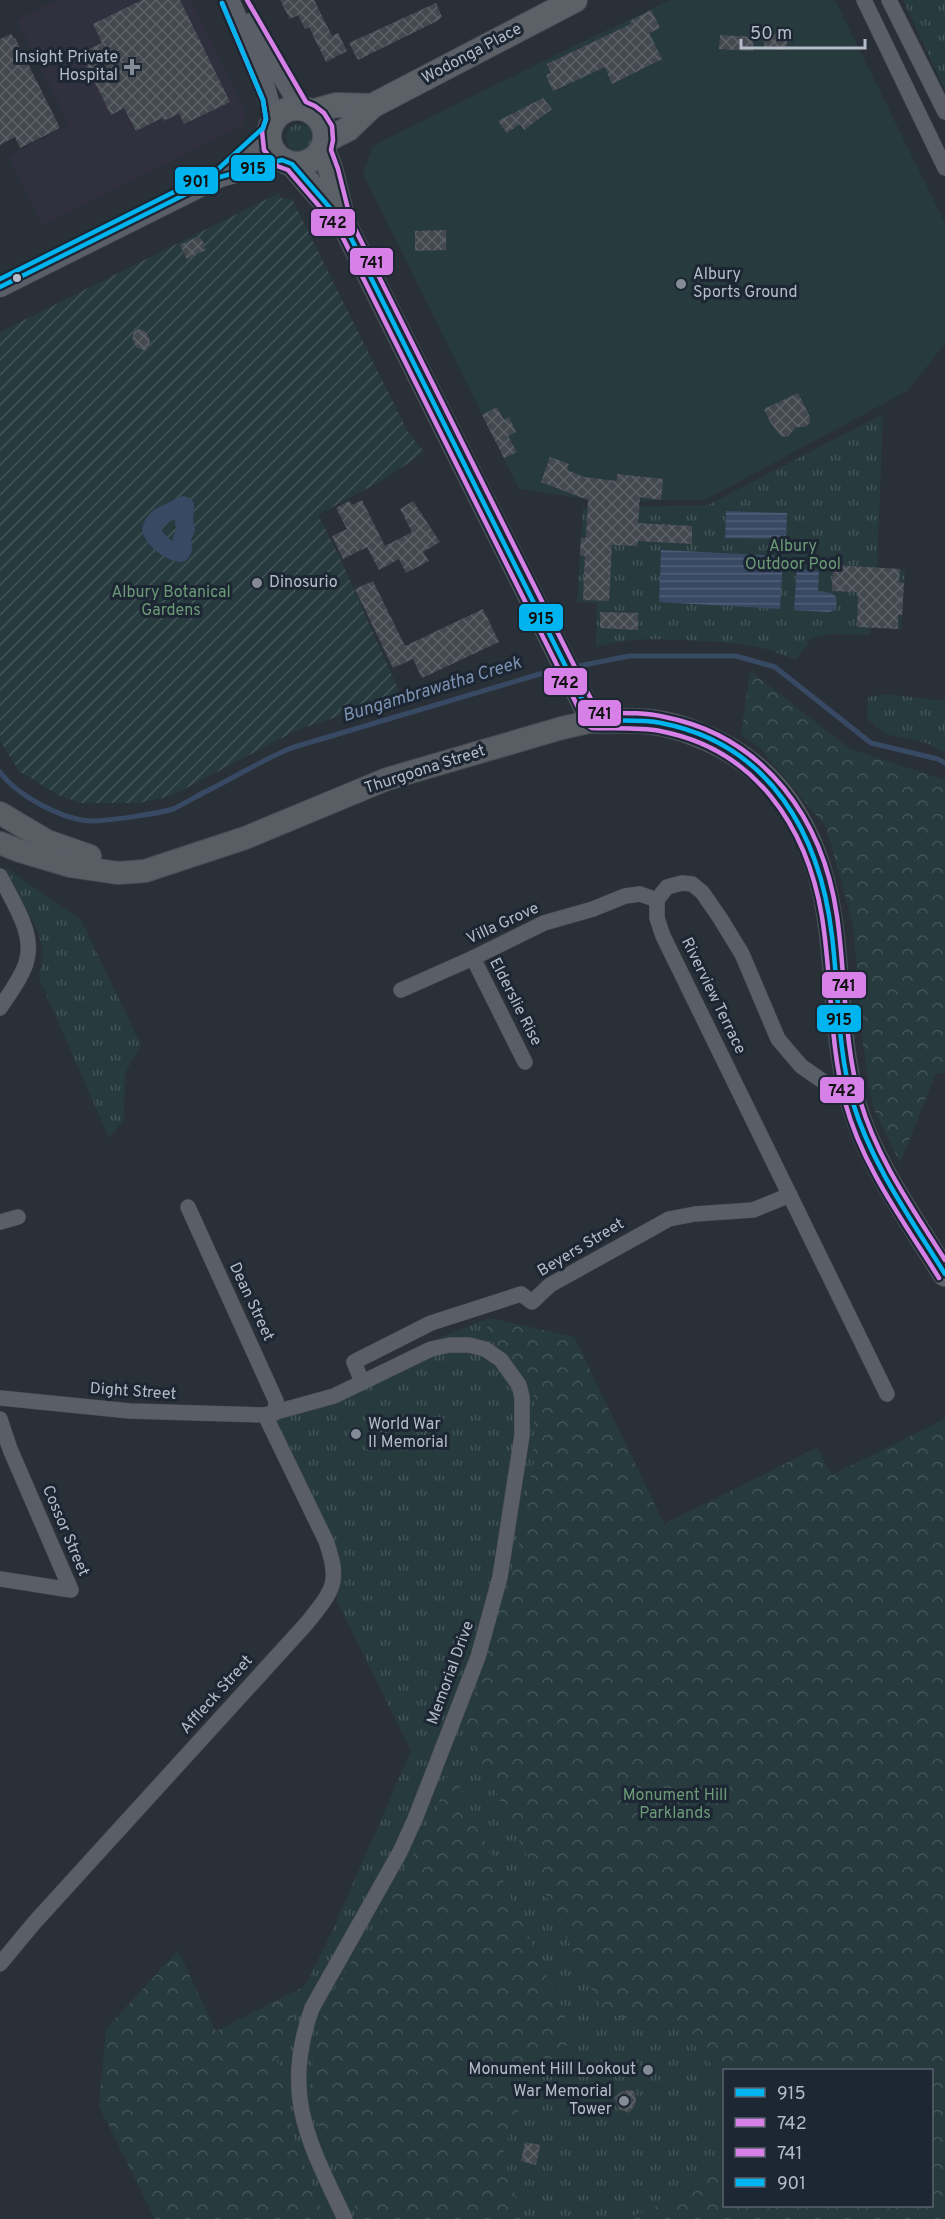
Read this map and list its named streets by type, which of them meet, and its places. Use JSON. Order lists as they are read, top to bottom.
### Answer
{
  "streets": {
    "main road": ["Wodonga Place", "Thurgoona Street"],
    "street": [
      "Villa Grove",
      "Riverview Terrace",
      "Elderslie Rise",
      "Beyers Street",
      "Dean Street",
      "Dight Street",
      "Cossor Street",
      "Memorial Drive",
      "Affleck Street"
    ]
  },
  "crossings": [
    ["Villa Grove", "Riverview Terrace"],
    ["Villa Grove", "Elderslie Rise"],
    ["Riverview Terrace", "Beyers Street"],
    ["Beyers Street", "Memorial Drive"],
    ["Dean Street", "Dight Street"],
    ["Dean Street", "Memorial Drive"],
    ["Dean Street", "Affleck Street"],
    ["Dight Street", "Memorial Drive"],
    ["Dight Street", "Affleck Street"],
    ["Memorial Drive", "Affleck Street"]
  ],
  "water": ["Bungambrawatha Creek"],
  "parks": ["Albury Outdoor Pool", "Albury Botanical Gardens", "Monument Hill Parklands"],
  "places": {
    "health": ["Insight Private Hospital"],
    "other": [
      "Albury Sports Ground",
      "Dinosurio",
      "World War II Memorial",
      "Monument Hill Lookout",
      "War Memorial Tower"
    ]
  },
  "lines": [
    "transit line 741",
    "transit line 742",
    "transit line 901",
    "transit line 915"
  ],
  "legend": [
    "915",
    "742",
    "741",
    "901"
  ],
  "scale_bar": "50 m"
}
